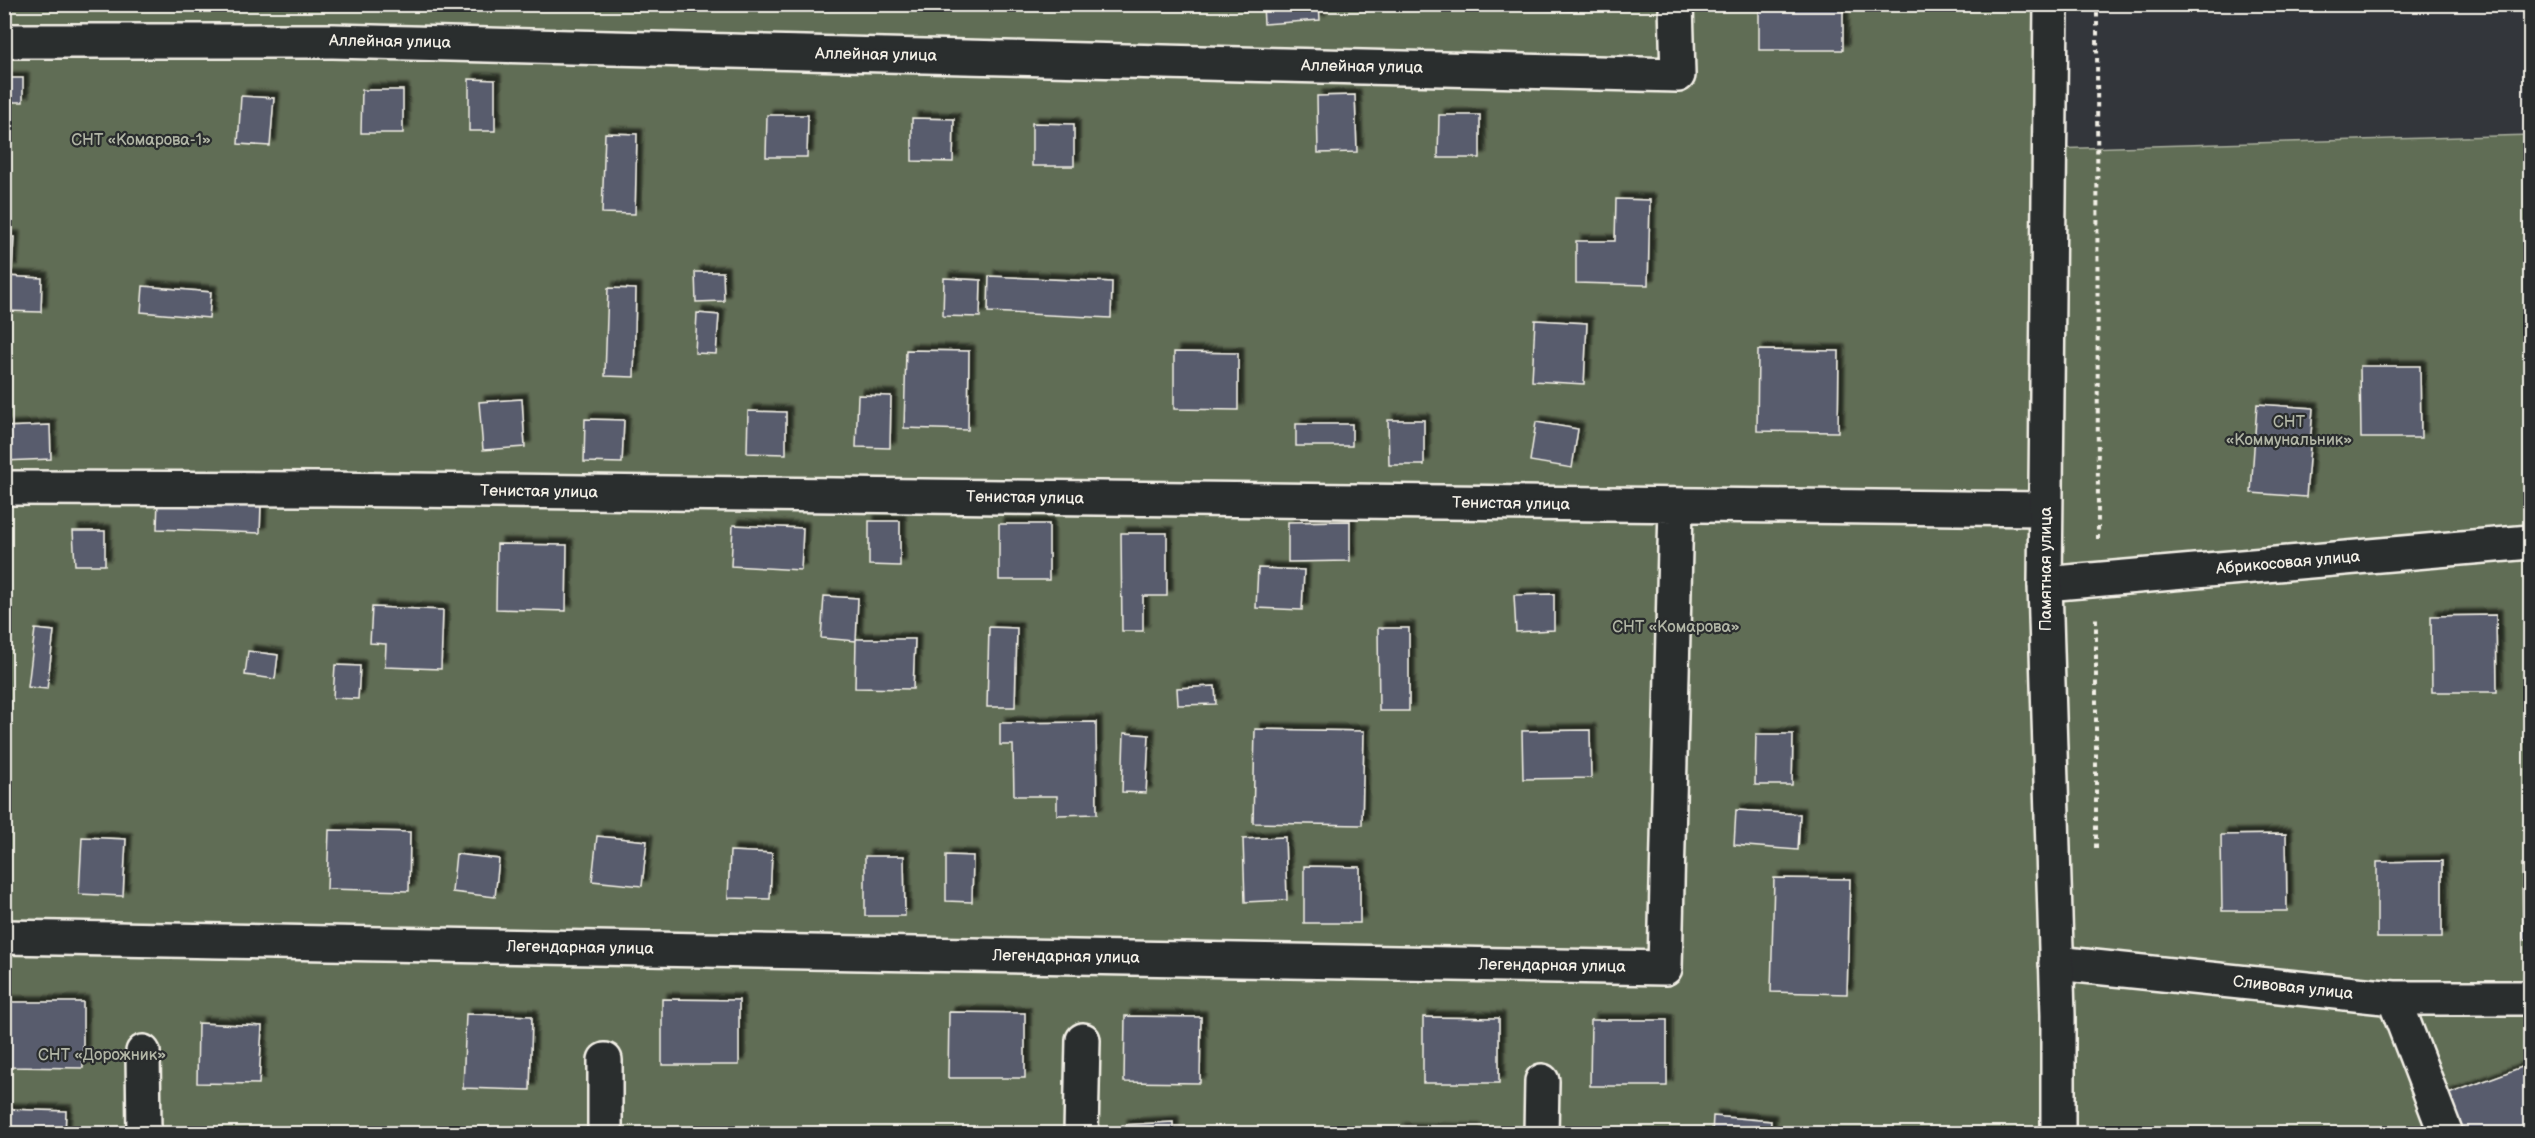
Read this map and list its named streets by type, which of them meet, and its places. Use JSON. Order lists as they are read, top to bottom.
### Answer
{
  "streets": {
    "street": [
      "Аллейная улица",
      "Тенистая улица",
      "Абрикосовая улица",
      "Памятная улица",
      "Легендарная улица",
      "Сливовая улица"
    ]
  },
  "crossings": [
    ["Тенистая улица", "Памятная улица"],
    ["Тенистая улица", "Легендарная улица"],
    ["Абрикосовая улица", "Памятная улица"],
    ["Памятная улица", "Сливовая улица"]
  ],
  "parks": [
    "СНТ «Комарова-1»",
    "СНТ «Коммунальник»",
    "СНТ «Комарова»",
    "СНТ «Дорожник»"
  ]
}
